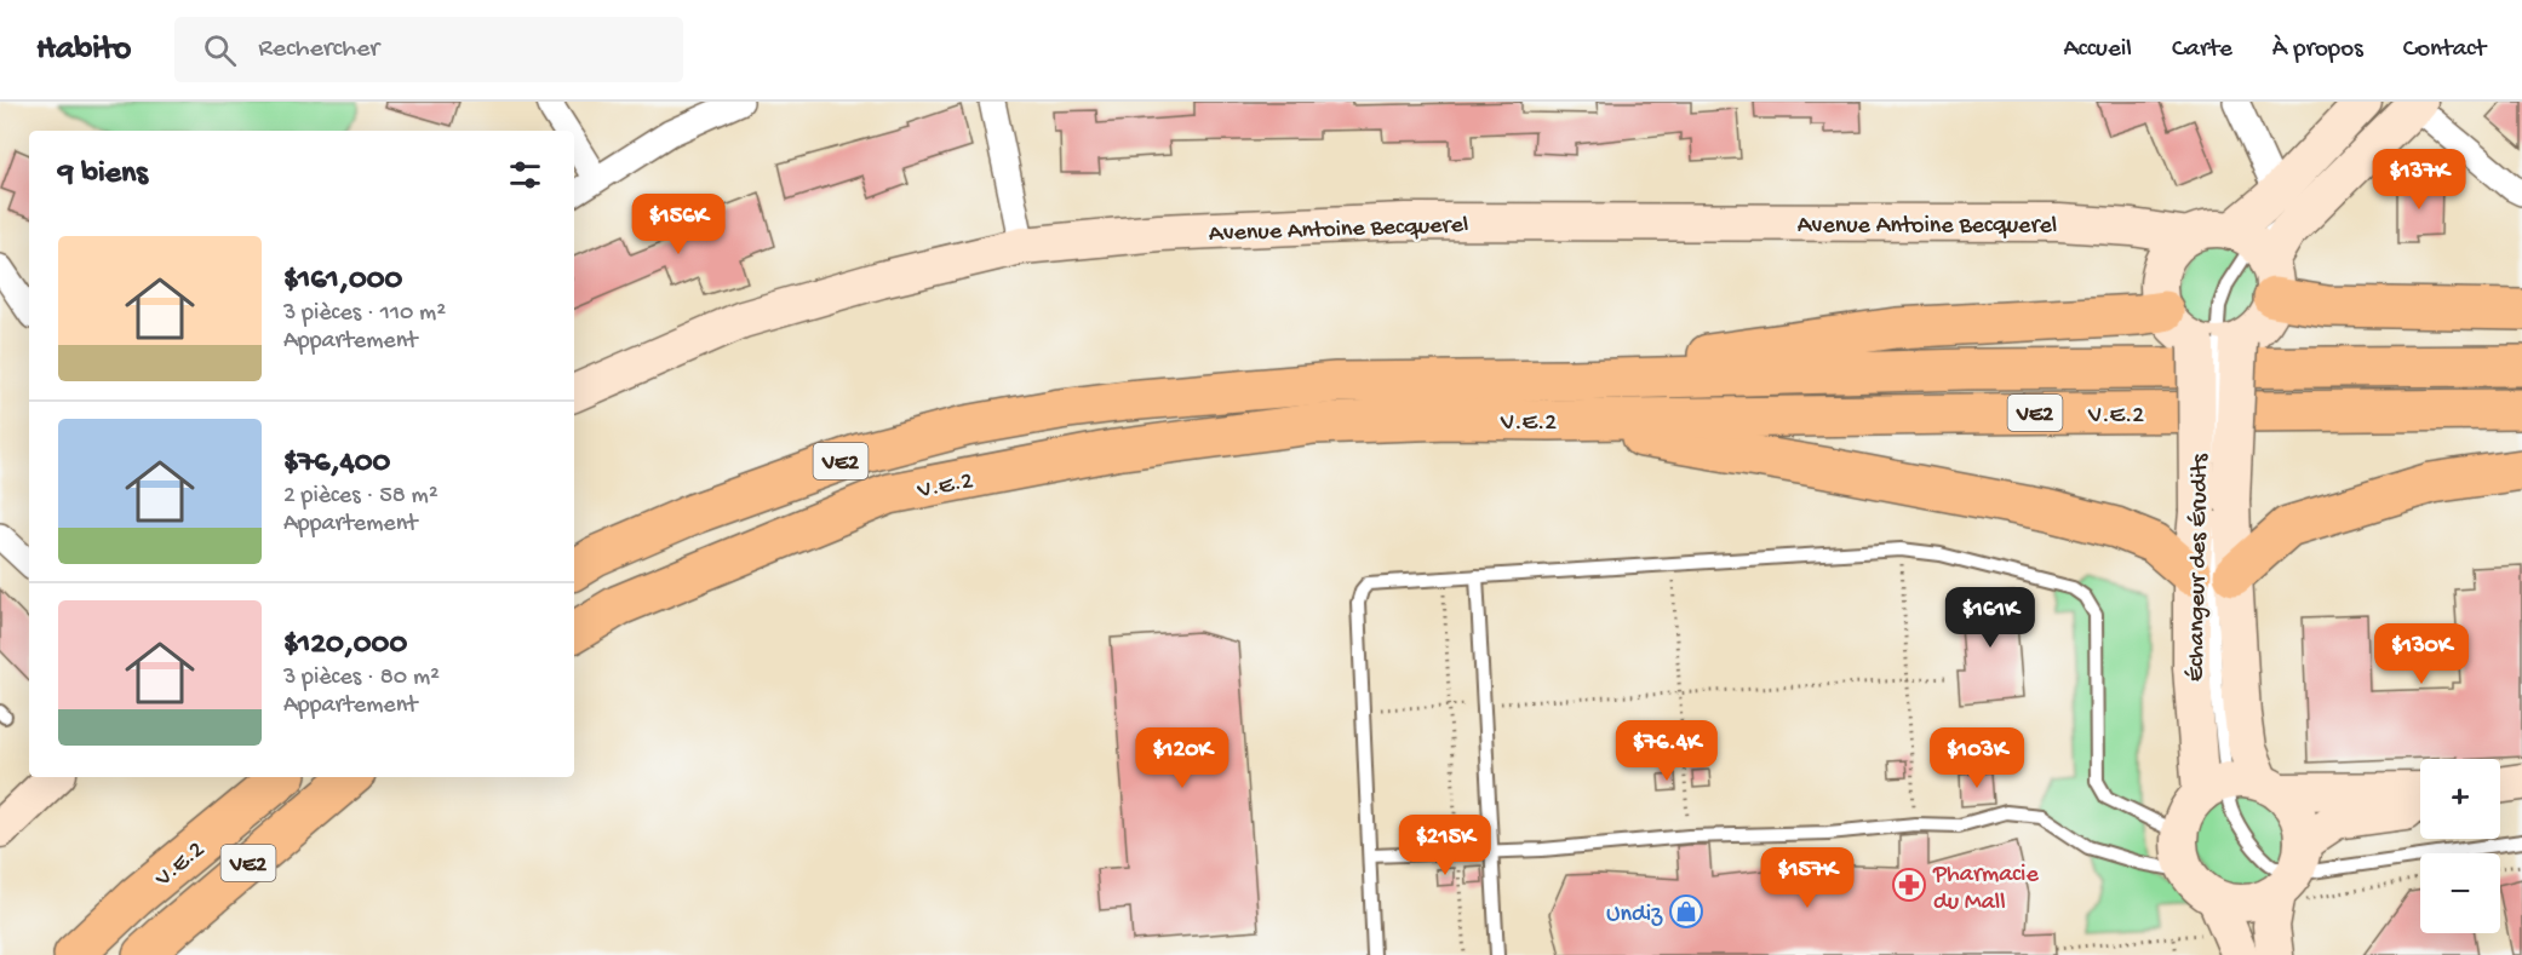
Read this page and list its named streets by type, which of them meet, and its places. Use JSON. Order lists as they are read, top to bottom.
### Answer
{
  "streets": {
    "highway": ["VE2", "V.E.2"],
    "street": ["Avenue Antoine Becquerel", "Échangeur des Érudits"]
  },
  "places": {
    "pharmacy": ["Pharmacie du Mall"],
    "shop": ["Undiz"]
  },
  "page": {
    "header": "Habito",
    "search": "Rechercher",
    "nav": [
      "Accueil",
      "Carte",
      "À propos",
      "Contact"
    ],
    "heading": "9 biens",
    "price": [
      "$137K",
      "$156K",
      "$161K",
      "$130K",
      "$76.4K",
      "$120K",
      "$103K",
      "$215K",
      "$157K"
    ],
    "list": [
      {
        "name": "$161,000",
        "note": "3 pièces · 110 m² · Appartement"
      },
      {
        "name": "$76,400",
        "note": "2 pièces · 58 m² · Appartement"
      },
      {
        "name": "$120,000",
        "note": "3 pièces · 80 m² · Appartement"
      }
    ],
    "map_buttons": ["+", "−"]
  }
}
